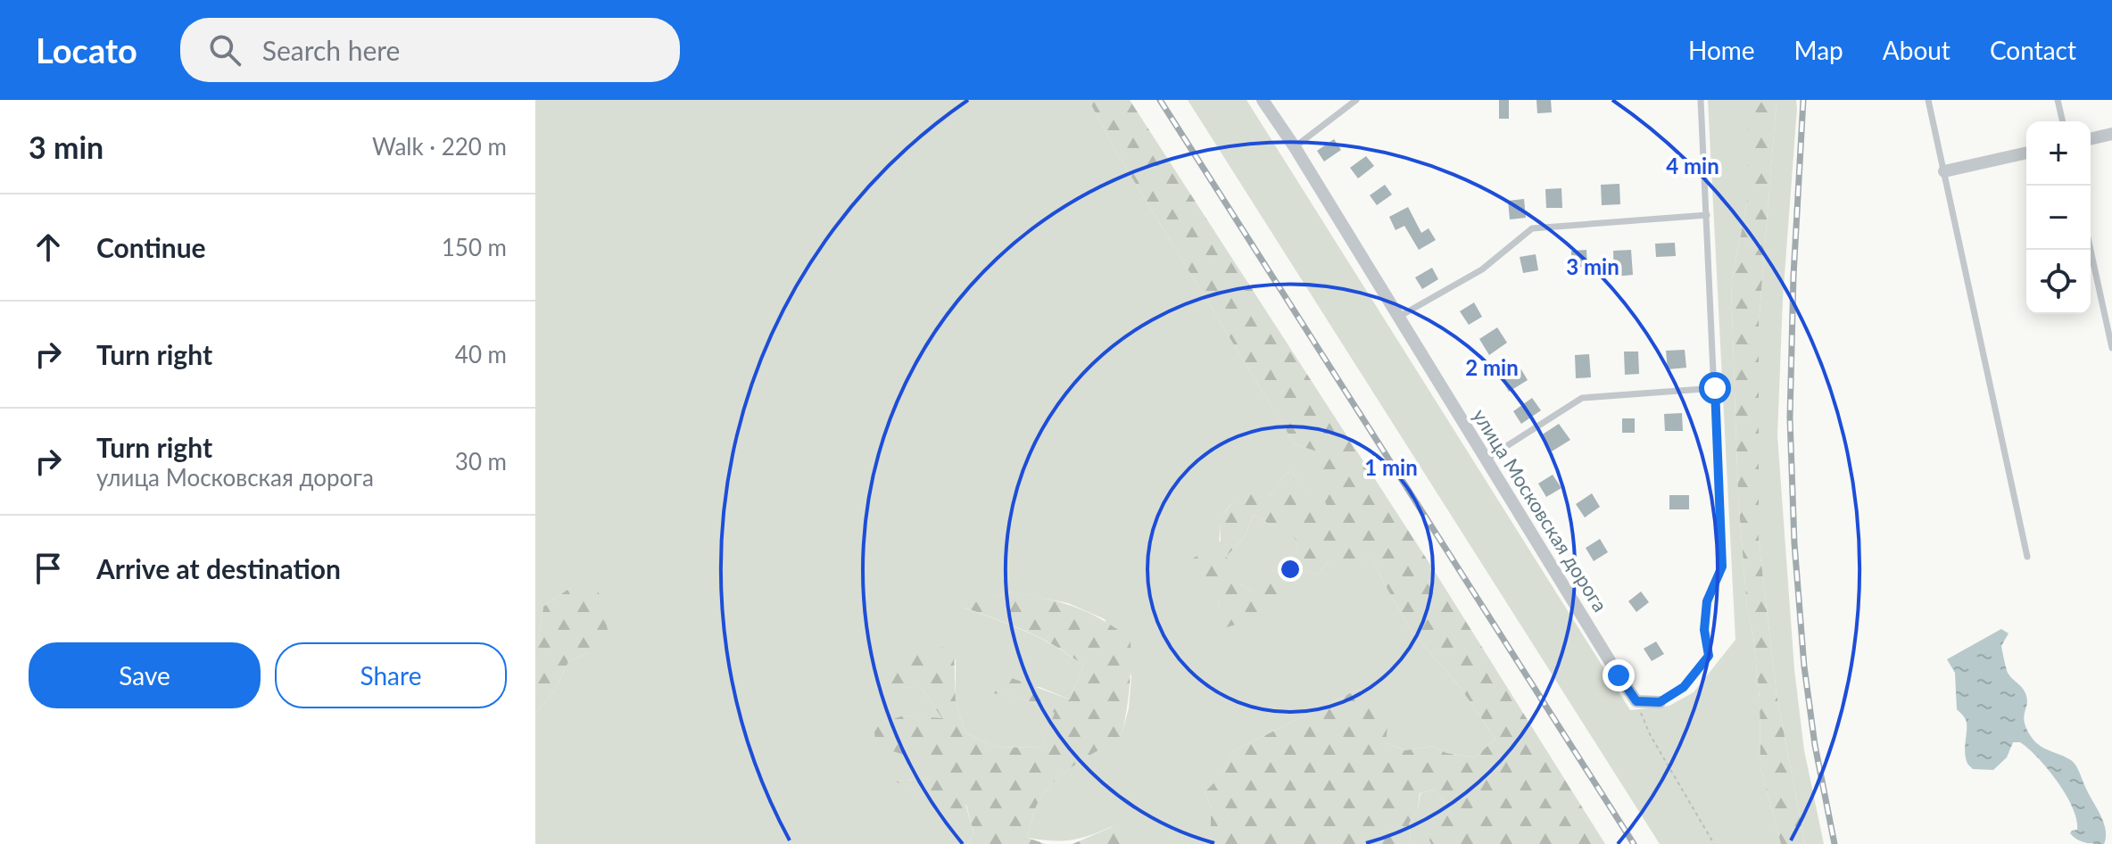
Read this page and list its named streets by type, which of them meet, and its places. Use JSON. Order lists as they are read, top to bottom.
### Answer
{
  "streets": {
    "street": ["улица Московская дорога"]
  },
  "page": {
    "header": "Locato",
    "search": "Search here",
    "nav": [
      "Home",
      "Map",
      "About",
      "Contact"
    ],
    "heading": ["3 min", "Walk · 220 m"],
    "map_buttons": ["+", "−"],
    "list": [
      ["Continue", "150 m"],
      ["Turn right", "40 m"],
      ["Turn right", "улица Московская дорога", "30 m"],
      "Arrive at destination"
    ],
    "buttons": ["Save", "Share"]
  },
  "rings": [
    "4 min",
    "3 min",
    "2 min",
    "1 min"
  ]
}
